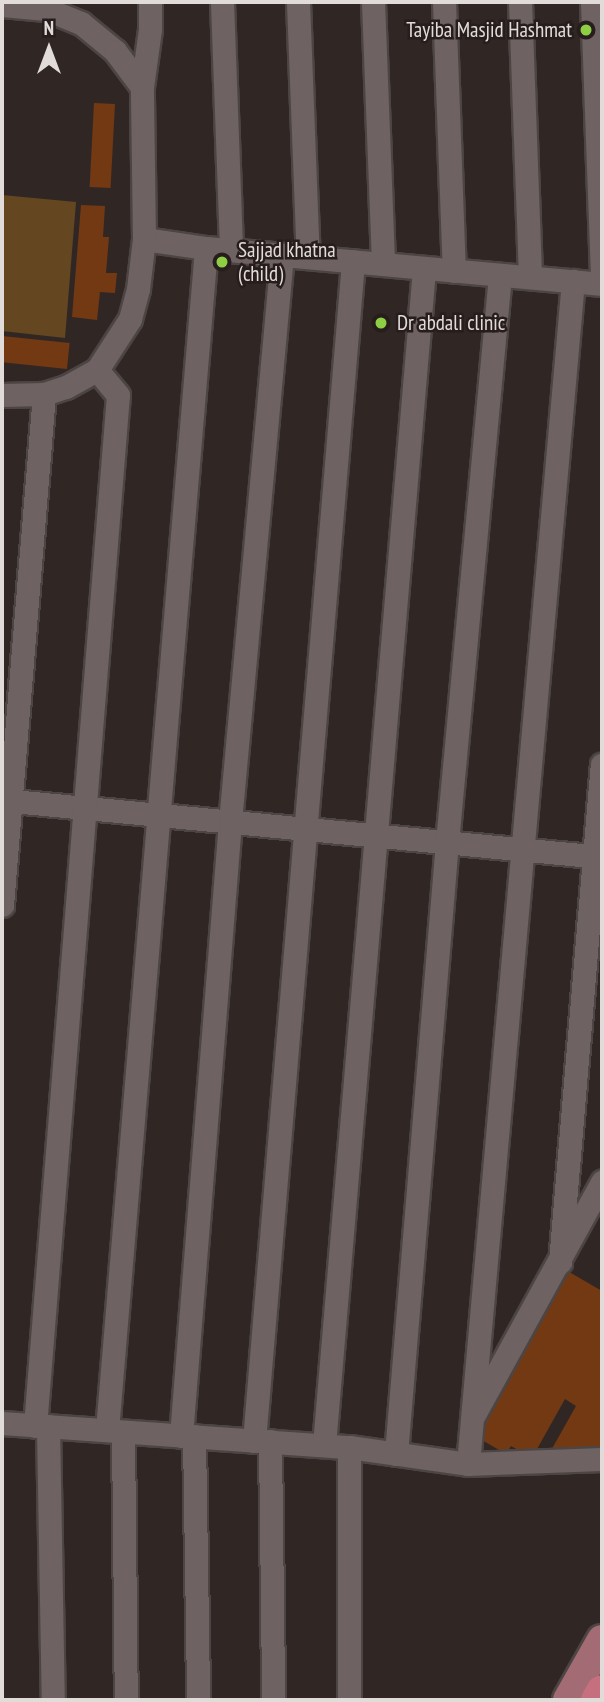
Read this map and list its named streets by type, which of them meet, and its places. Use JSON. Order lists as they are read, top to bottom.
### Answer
{
  "places": ["Tayiba Masjid Hashmat", "Sajjad khatna (child)", "Dr abdali clinic"],
  "north": "top"
}
